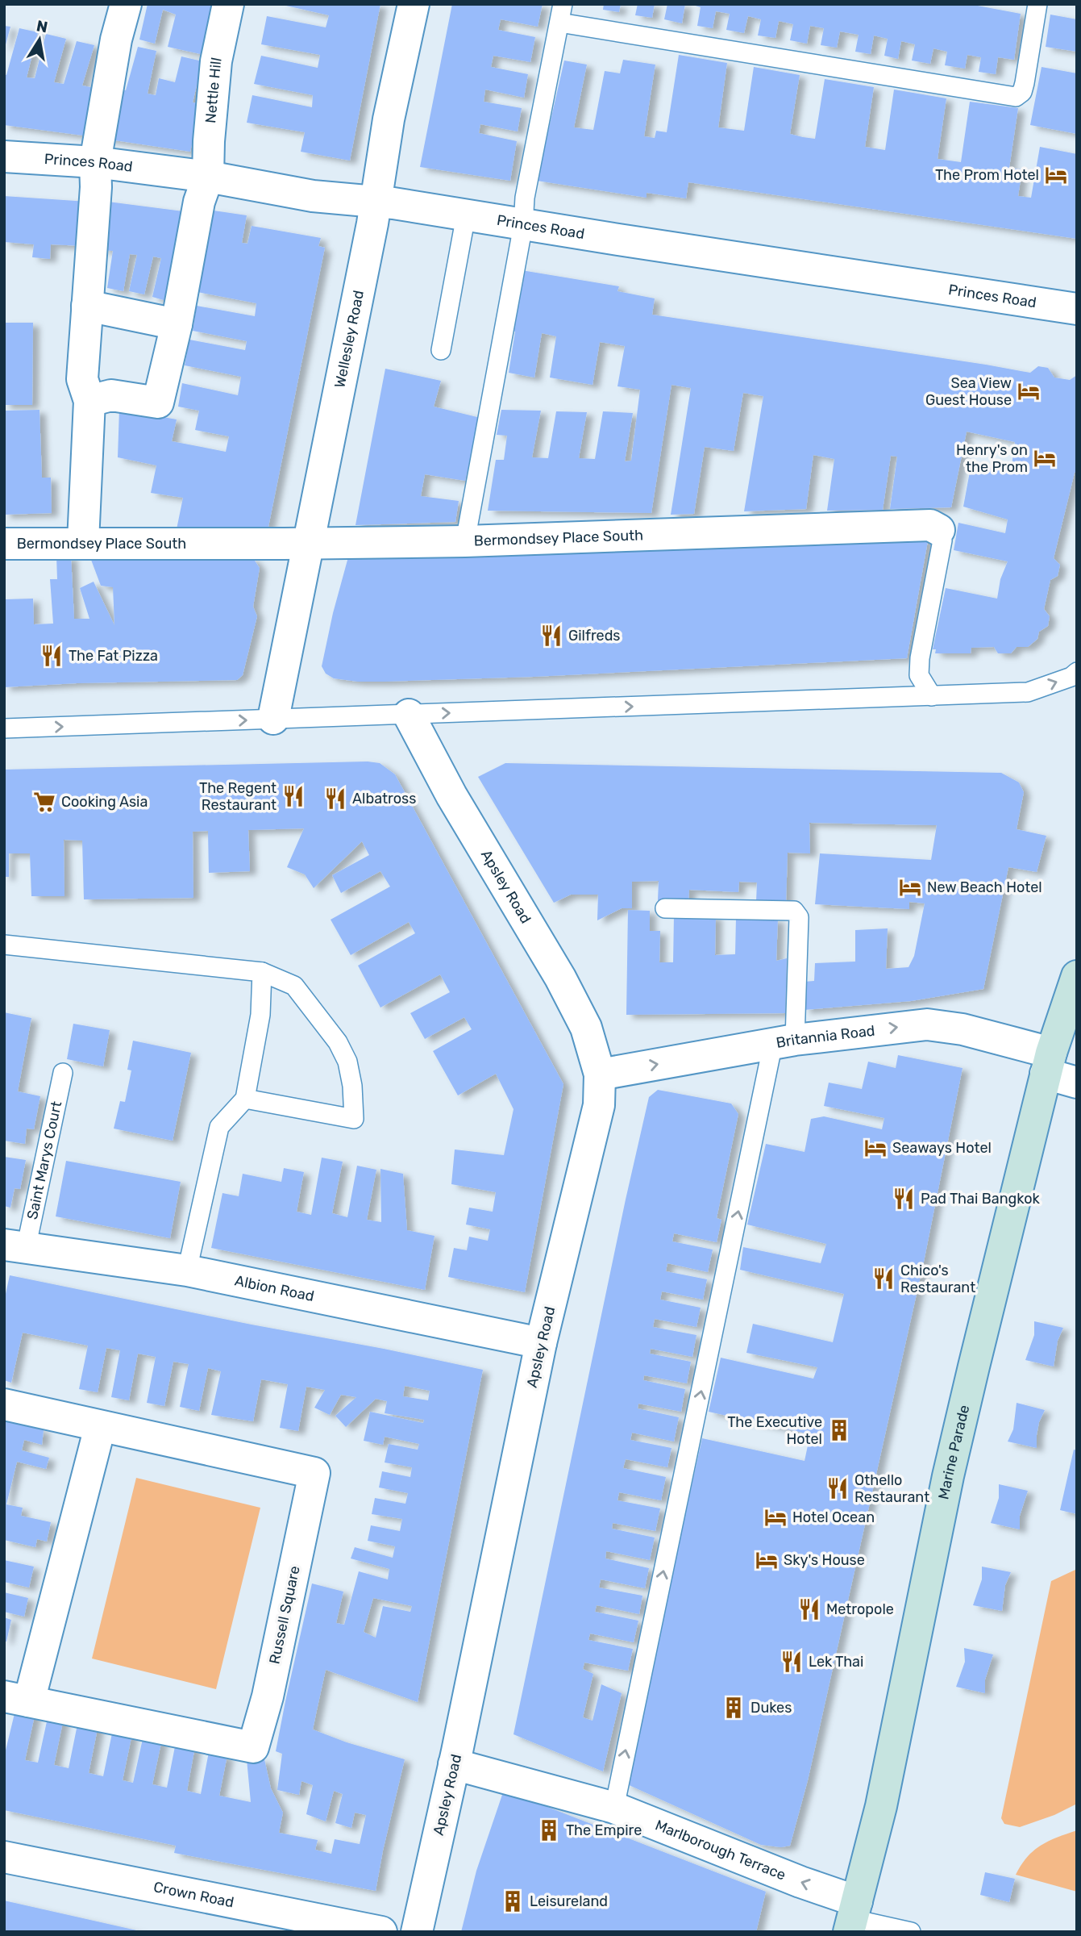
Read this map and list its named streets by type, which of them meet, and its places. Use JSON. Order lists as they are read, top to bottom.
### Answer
{
  "streets": {
    "street": [
      "Nettle Hill",
      "Princes Road",
      "Wellesley Road",
      "Bermondsey Place South",
      "Apsley Road",
      "Britannia Road",
      "Albion Road",
      "Marine Parade",
      "Russell Square",
      "Marlborough Terrace",
      "Crown Road"
    ],
    "lane": ["Saint Marys Court"]
  },
  "crossings": [
    ["Nettle Hill", "Princes Road"],
    ["Princes Road", "Wellesley Road"],
    ["Wellesley Road", "Bermondsey Place South"],
    ["Apsley Road", "Britannia Road"],
    ["Apsley Road", "Albion Road"],
    ["Apsley Road", "Marlborough Terrace"],
    ["Britannia Road", "Marine Parade"],
    ["Saint Marys Court", "Albion Road"],
    ["Marine Parade", "Marlborough Terrace"]
  ],
  "one_way": ["Britannia Road", "Marlborough Terrace"],
  "places": {
    "hotel": [
      "The Prom Hotel",
      "Sea View Guest House",
      "Henry's on the Prom",
      "New Beach Hotel",
      "Seaways Hotel",
      "Hotel Ocean",
      "Sky's House"
    ],
    "restaurant": [
      "Gilfreds",
      "The Fat Pizza",
      "The Regent Restaurant",
      "Albatross",
      "Pad Thai Bangkok",
      "Chico's Restaurant",
      "Othello Restaurant",
      "Metropole",
      "Lek Thai"
    ],
    "supermarket": ["Cooking Asia"],
    "building": [
      "The Executive Hotel",
      "Dukes",
      "The Empire",
      "Leisureland"
    ]
  },
  "north": "top"
}
